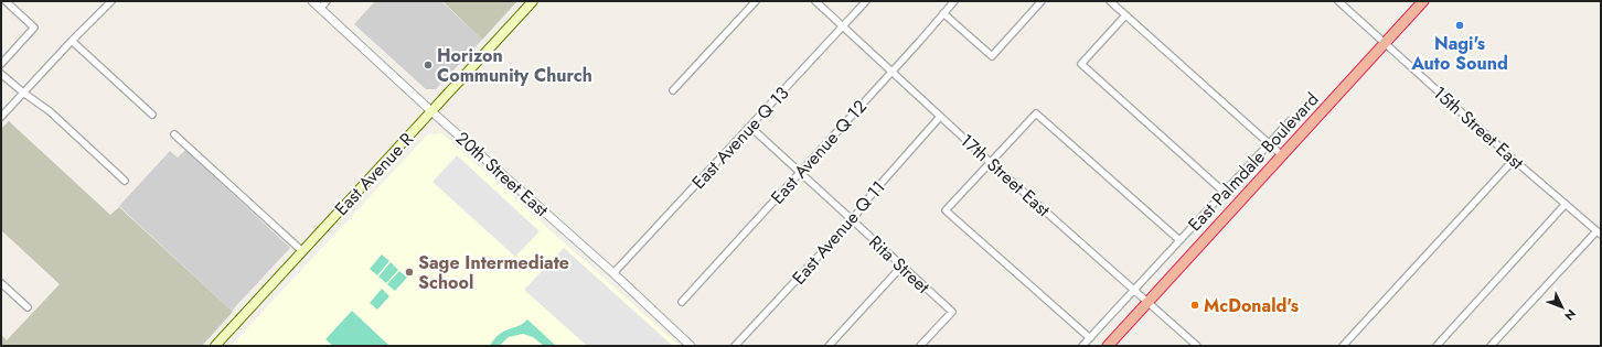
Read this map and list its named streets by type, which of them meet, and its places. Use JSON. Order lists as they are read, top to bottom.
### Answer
{
  "streets": {
    "highway": ["East Palmdale Boulevard"],
    "main road": ["East Avenue R"],
    "street": [
      "15th Street East",
      "East Avenue Q 13",
      "East Avenue Q 12",
      "20th Street East",
      "17th Street East",
      "East Avenue Q 11",
      "Rita Street"
    ]
  },
  "crossings": [
    ["15th Street East", "East Palmdale Boulevard"],
    ["East Avenue Q 13", "20th Street East"],
    ["East Avenue Q 13", "17th Street East"],
    ["East Avenue Q 13", "Rita Street"],
    ["East Avenue Q 12", "17th Street East"],
    ["East Avenue Q 12", "Rita Street"],
    ["East Palmdale Boulevard", "17th Street East"],
    ["East Avenue R", "20th Street East"],
    ["17th Street East", "East Avenue Q 11"],
    ["East Avenue Q 11", "Rita Street"]
  ],
  "places": [
    "Nagi's Auto Sound",
    "Horizon Community Church",
    "Sage Intermediate School",
    "McDonald's"
  ],
  "north": "bottom right"
}
